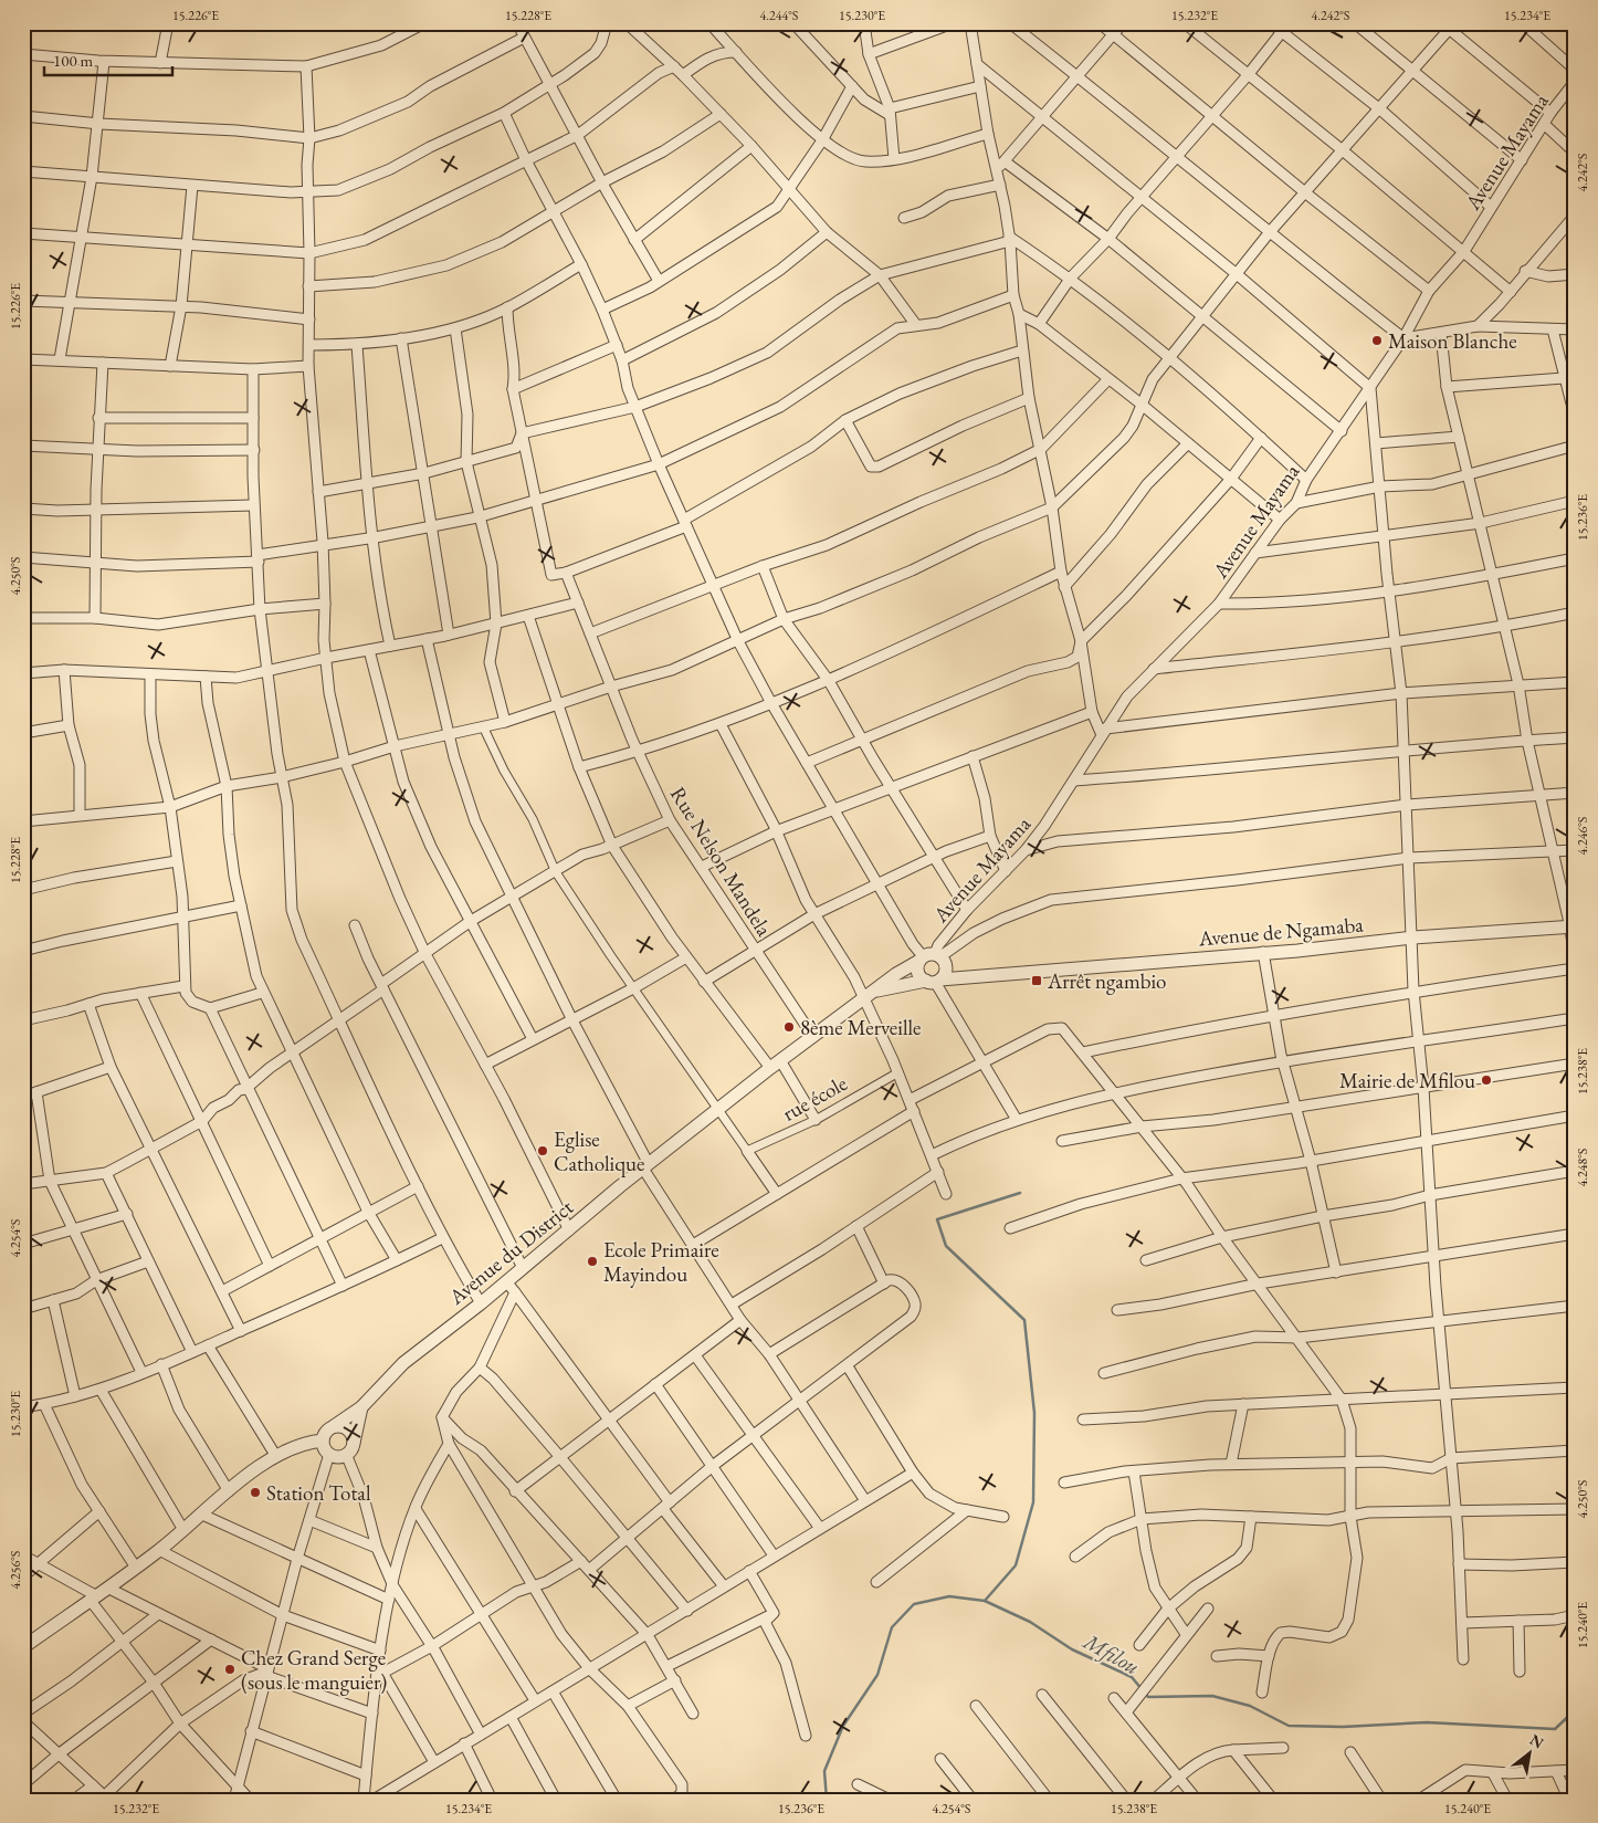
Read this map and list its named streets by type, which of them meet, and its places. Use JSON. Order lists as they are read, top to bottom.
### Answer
{
  "streets": {
    "street": [
      "Avenue Mayama",
      "Rue Nelson Mandela",
      "Avenue de Ngamaba",
      "rue école",
      "Avenue du District"
    ]
  },
  "crossings": [
    ["Avenue Mayama", "Avenue de Ngamaba"],
    ["Avenue Mayama", "Avenue du District"],
    ["Rue Nelson Mandela", "Avenue du District"],
    ["Avenue de Ngamaba", "Avenue du District"]
  ],
  "water": ["Mfilou"],
  "places": {
    "other": [
      "Maison Blanche",
      "8ème Merveille",
      "Mairie de Mfilou",
      "Eglise Catholique",
      "Ecole Primaire Mayindou",
      "Station Total",
      "Chez Grand Serge (sous le manguier)"
    ],
    "transit": ["Arrêt ngambio"]
  },
  "scale_bar": "100 m",
  "north": "top right",
  "coordinates": [
    "15.226°E",
    "15.228°E",
    "4.244°S",
    "15.230°E",
    "15.232°E",
    "4.242°S",
    "15.234°E",
    "15.236°E",
    "4.250°S",
    "4.246°S",
    "15.238°E",
    "4.248°S",
    "4.254°S",
    "4.256°S",
    "15.240°E"
  ]
}
